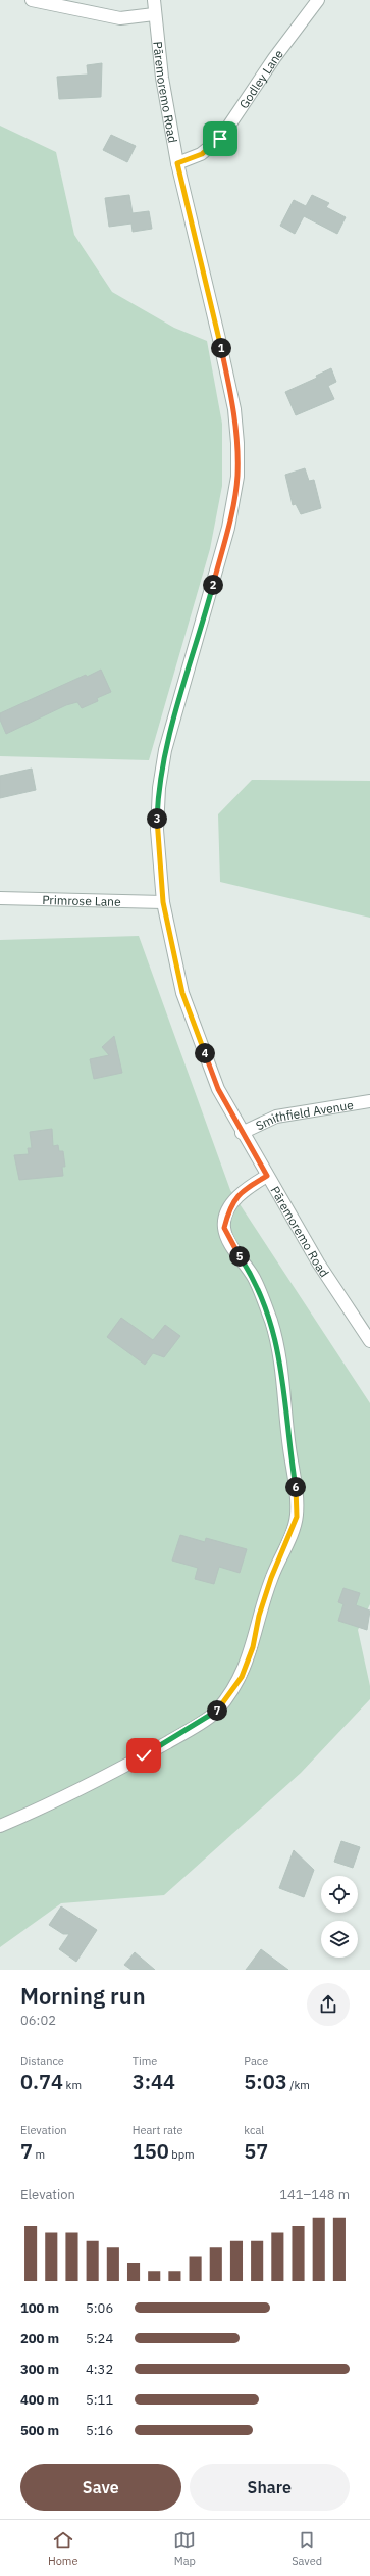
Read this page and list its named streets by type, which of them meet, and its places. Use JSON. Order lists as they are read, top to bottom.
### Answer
{
  "streets": {
    "street": [
      "Godley Lane",
      "Pāremoremo Road",
      "Primrose Lane",
      "Smithfield Avenue"
    ]
  },
  "crossings": [
    ["Godley Lane", "Pāremoremo Road"],
    ["Pāremoremo Road", "Primrose Lane"],
    ["Pāremoremo Road", "Smithfield Avenue"]
  ],
  "page": {
    "pins": [
      "1",
      "2",
      "3",
      "4",
      "5",
      "6",
      "7"
    ],
    "heading": ["Morning run", "06:02"],
    "stats": [
      ["Distance", "0.74 km"],
      ["Time", "3:44"],
      ["Pace", "5:03 /km"],
      ["Elevation", "7 m"],
      ["Heart rate", "150 bpm"],
      ["kcal", "57"]
    ],
    "chart": ["Elevation", "141–148 m"],
    "list": [
      {
        "name": "100 m",
        "note": "5:06"
      },
      {
        "name": "200 m",
        "note": "5:24"
      },
      {
        "name": "300 m",
        "note": "4:32"
      },
      {
        "name": "400 m",
        "note": "5:11"
      },
      {
        "name": "500 m",
        "note": "5:16"
      }
    ],
    "buttons": ["Save", "Share"],
    "tabs": ["Home", "Map", "Saved"]
  }
}
